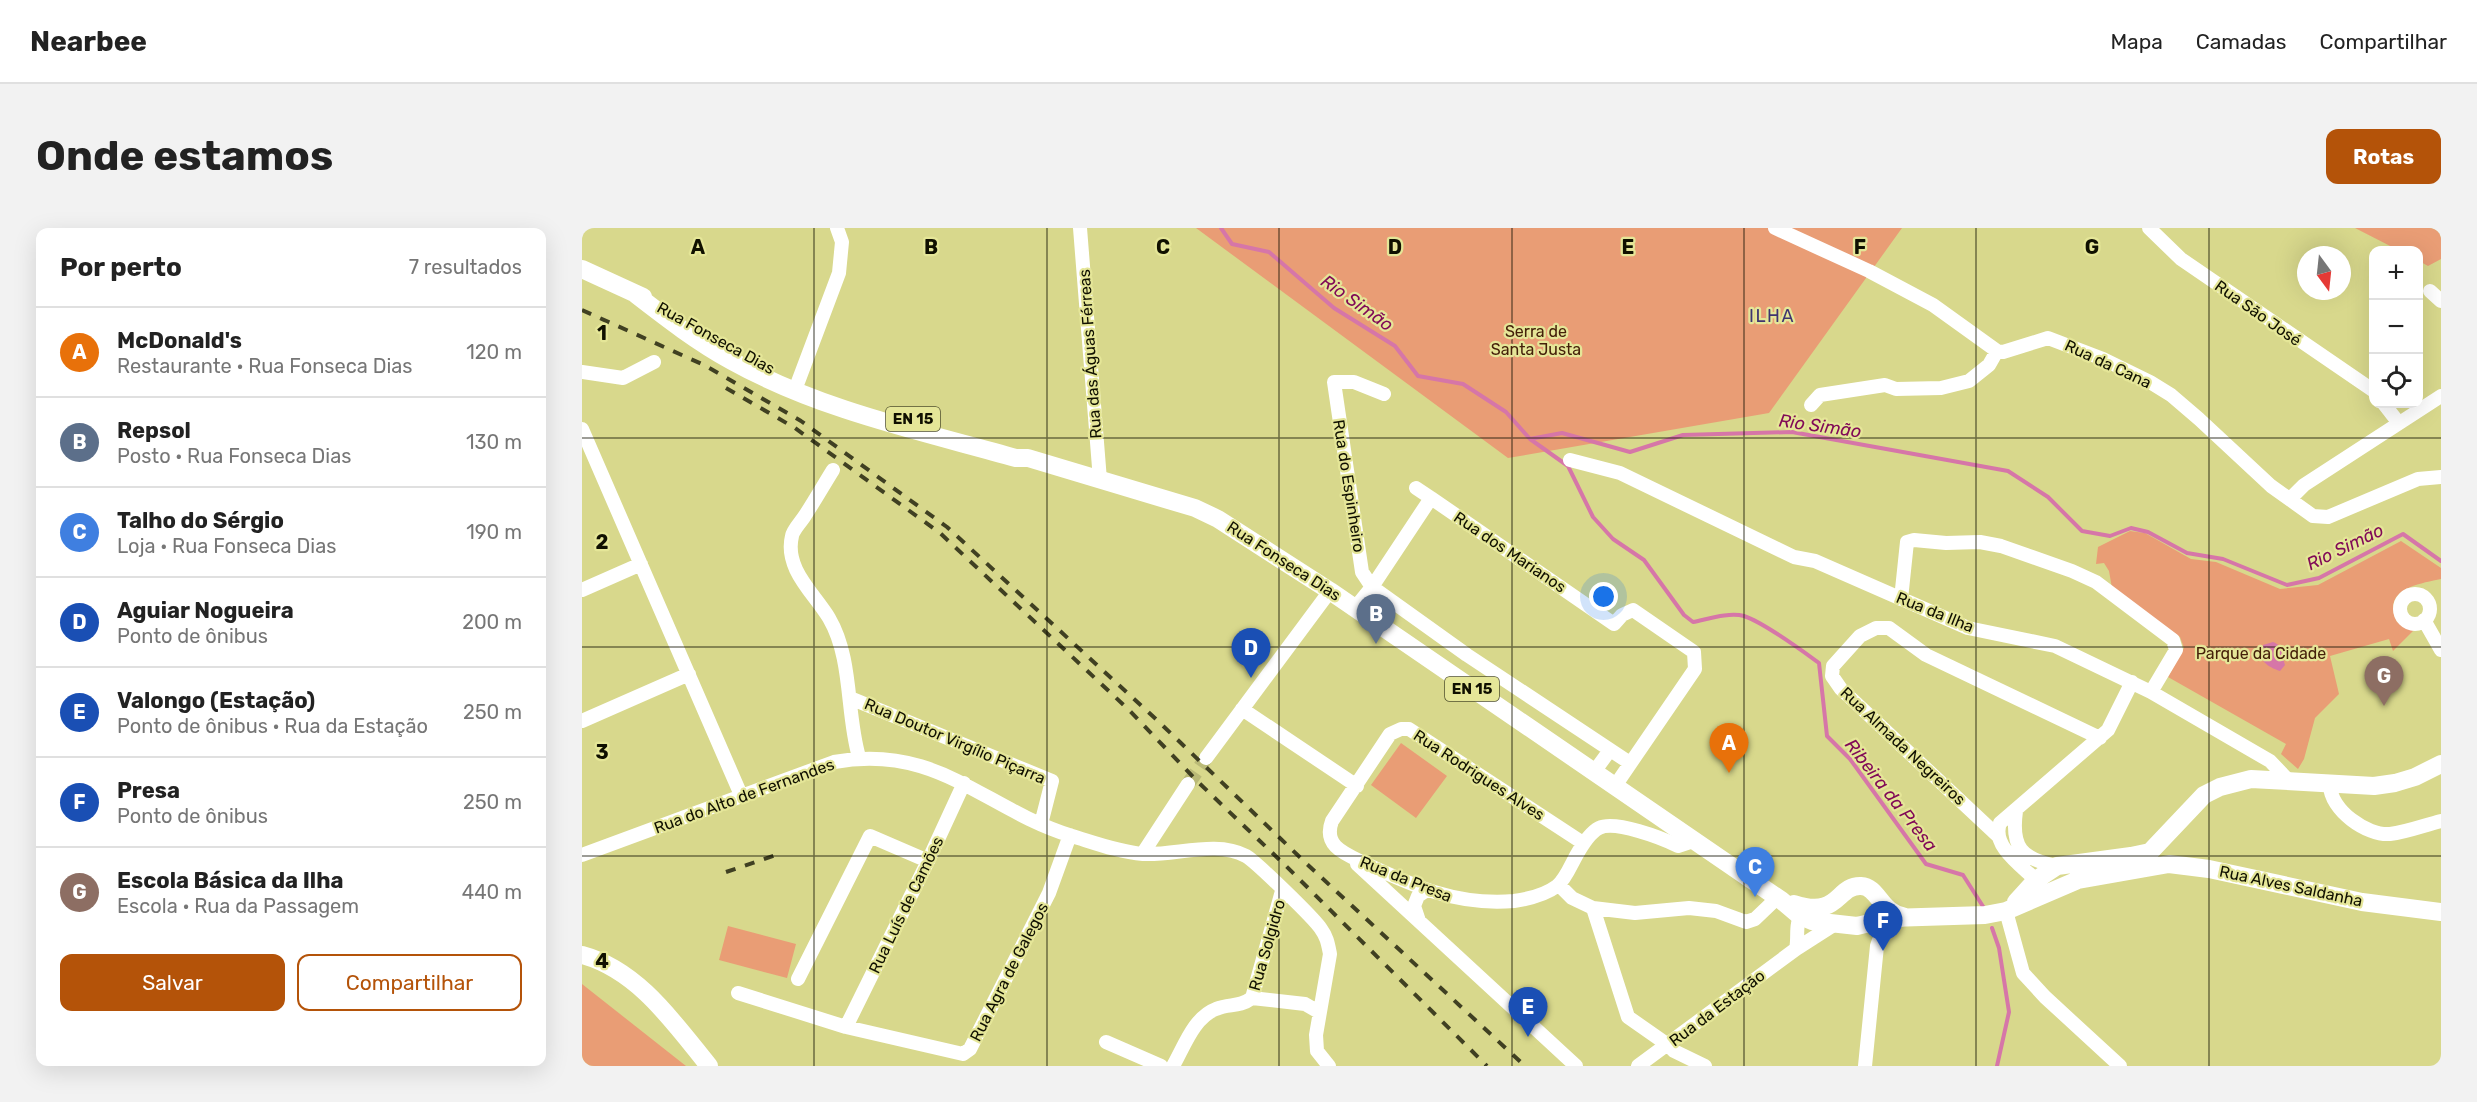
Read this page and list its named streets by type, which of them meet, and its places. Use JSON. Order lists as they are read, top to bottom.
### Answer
{
  "streets": {
    "main road": ["Rua Fonseca Dias", "EN 15", "Rua Alves Saldanha"],
    "street": [
      "Rua São José",
      "Rua das Águas Férreas",
      "Rua da Cana",
      "Rua do Espinheiro",
      "Rua dos Marianos",
      "Rua da Ilha",
      "Rua Doutor Virgílio Piçarra",
      "Rua Almada Negreiros",
      "Rua Rodrigues Alves",
      "Rua do Alto de Fernandes",
      "Rua da Presa",
      "Rua Luís de Camões",
      "Rua Solgidro",
      "Rua Agra de Galegos",
      "Rua da Estação"
    ]
  },
  "crossings": [
    ["Rua Fonseca Dias", "Rua das Águas Férreas"],
    ["Rua Fonseca Dias", "Rua dos Marianos"],
    ["Rua Fonseca Dias", "Rua da Estação"],
    ["Rua Doutor Virgílio Piçarra", "Rua do Alto de Fernandes"],
    ["Rua Rodrigues Alves", "Rua da Presa"],
    ["Rua do Alto de Fernandes", "Rua Luís de Camões"],
    ["Rua do Alto de Fernandes", "Rua Solgidro"],
    ["Rua do Alto de Fernandes", "Rua Agra de Galegos"],
    ["Rua Luís de Camões", "Rua Agra de Galegos"]
  ],
  "districts": ["ILHA"],
  "water": ["Rio Simão", "Ribeira da Presa"],
  "parks": ["Serra de Santa Justa", "Parque da Cidade"],
  "north": "bottom",
  "page": {
    "header": "Nearbee",
    "nav": ["Mapa", "Camadas", "Compartilhar"],
    "buttons": [
      "Rotas",
      ["Salvar", "Compartilhar"]
    ],
    "title": "Onde estamos",
    "heading": ["Por perto", "7 resultados"],
    "map_buttons": ["+", "−"],
    "list": [
      {
        "mark": "A",
        "name": "McDonald's",
        "note": "Restaurante · Rua Fonseca Dias",
        "value": "120 m"
      },
      {
        "mark": "B",
        "name": "Repsol",
        "note": "Posto · Rua Fonseca Dias",
        "value": "130 m"
      },
      {
        "mark": "C",
        "name": "Talho do Sérgio",
        "note": "Loja · Rua Fonseca Dias",
        "value": "190 m"
      },
      {
        "mark": "D",
        "name": "Aguiar Nogueira",
        "note": "Ponto de ônibus",
        "value": "200 m"
      },
      {
        "mark": "E",
        "name": "Valongo (Estação)",
        "note": "Ponto de ônibus · Rua da Estação",
        "value": "250 m"
      },
      {
        "mark": "F",
        "name": "Presa",
        "note": "Ponto de ônibus",
        "value": "250 m"
      },
      {
        "mark": "G",
        "name": "Escola Básica da Ilha",
        "note": "Escola · Rua da Passagem",
        "value": "440 m"
      }
    ],
    "pins": [
      "B",
      "D",
      "G",
      "A",
      "C",
      "F",
      "E"
    ]
  },
  "grid": {
    "columns": [
      "A",
      "B",
      "C",
      "D",
      "E",
      "F",
      "G"
    ],
    "rows": [
      "1",
      "2",
      "3",
      "4"
    ]
  }
}
